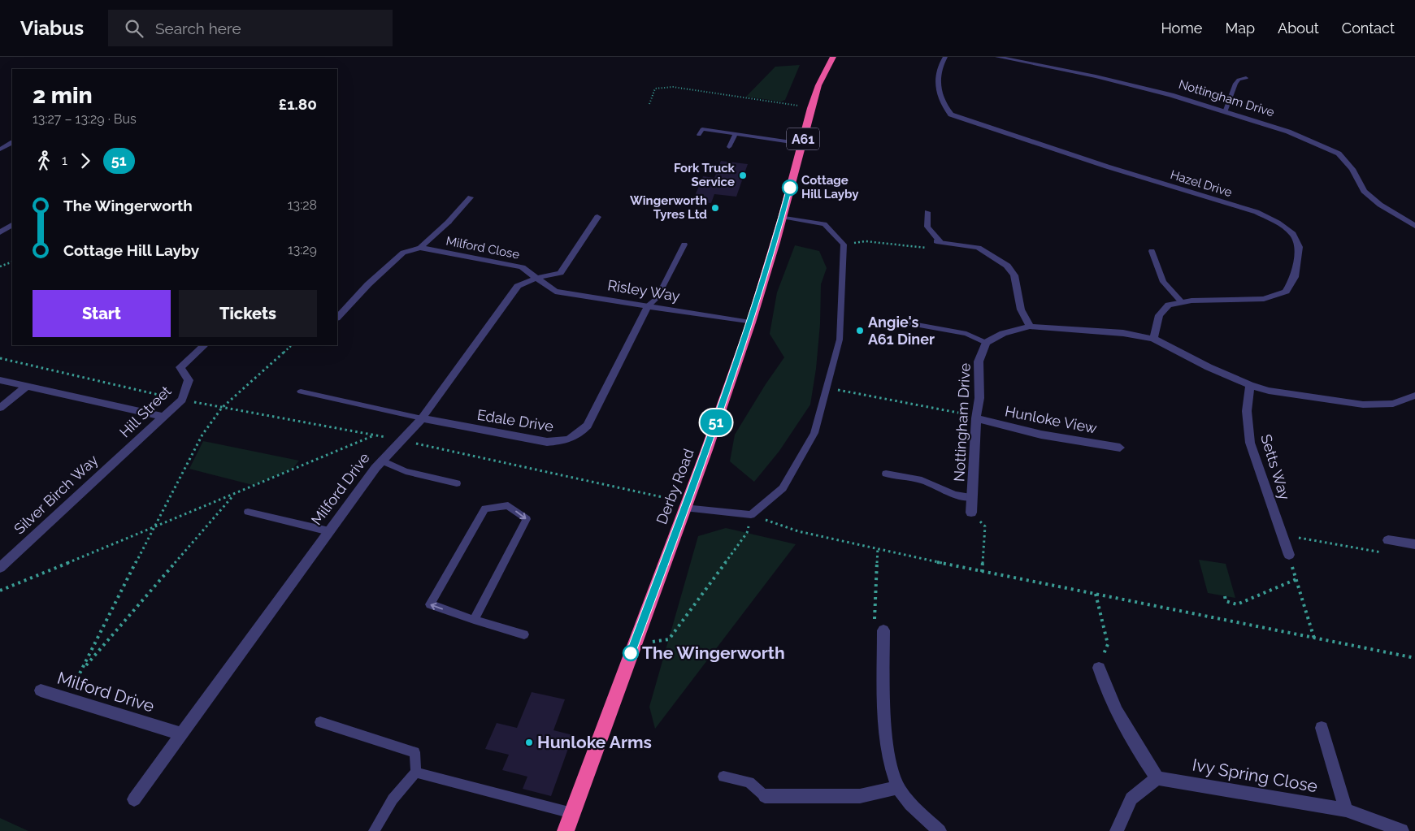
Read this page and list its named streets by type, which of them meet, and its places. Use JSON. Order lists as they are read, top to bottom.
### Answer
{
  "streets": {
    "highway": ["A61", "Derby Road"],
    "street": [
      "Nottingham Drive",
      "Hazel Drive",
      "Milford Close",
      "Risley Way",
      "Hill Street",
      "Hunloke View",
      "Edale Drive",
      "Setts Way",
      "Milford Drive",
      "Silver Birch Way",
      "Ivy Spring Close"
    ]
  },
  "crossings": [
    ["Nottingham Drive", "Hunloke View"],
    ["Milford Close", "Risley Way"],
    ["Milford Close", "Milford Drive"],
    ["Risley Way", "Edale Drive"],
    ["Risley Way", "Derby Road"],
    ["Risley Way", "Milford Drive"],
    ["Hill Street", "Silver Birch Way"],
    ["Edale Drive", "Milford Drive"]
  ],
  "places": [
    "Fork Truck Service",
    "Cottage Hill Layby",
    "Wingerworth Tyres Ltd",
    "Angie's A61 Diner",
    "The Wingerworth",
    "Hunloke Arms"
  ],
  "lines": ["bus line 51"],
  "page": {
    "header": "Viabus",
    "search": "Search here",
    "nav": [
      "Home",
      "Map",
      "About",
      "Contact"
    ],
    "on_map": "51",
    "heading": ["2 min", "13:27 – 13:29 · Bus", "£1.80"],
    "legs": ["1", "51"],
    "list": [
      {
        "name": "The Wingerworth",
        "value": "13:28"
      },
      {
        "name": "Cottage Hill Layby",
        "value": "13:29"
      }
    ],
    "buttons": ["Start", "Tickets"]
  }
}
